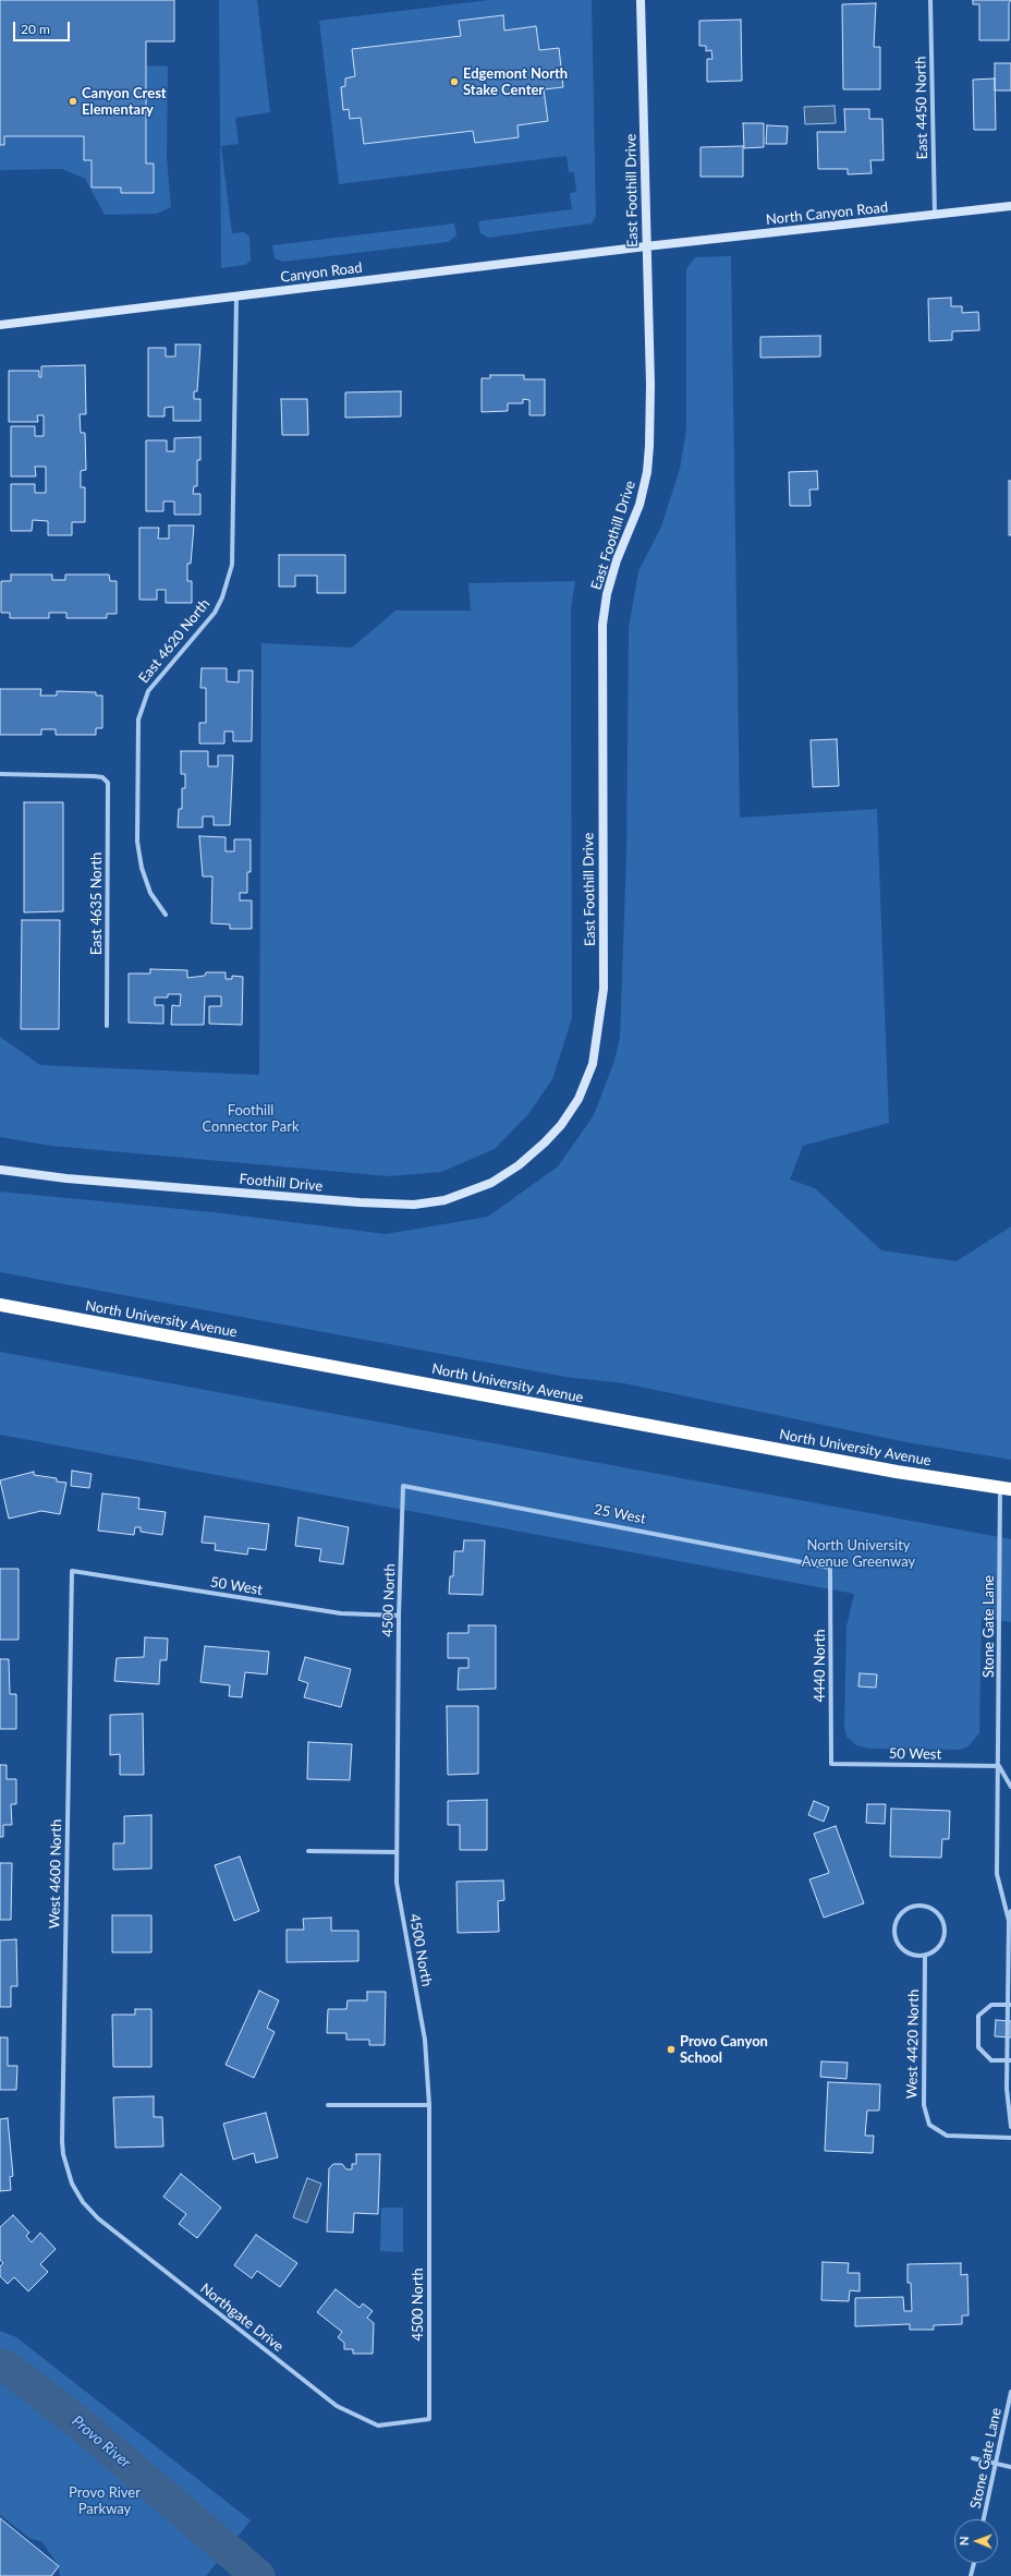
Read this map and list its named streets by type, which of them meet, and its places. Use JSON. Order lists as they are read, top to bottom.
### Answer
{
  "streets": {
    "highway": ["North University Avenue"],
    "main road": [
      "East Foothill Drive",
      "North Canyon Road",
      "Canyon Road",
      "Foothill Drive"
    ],
    "street": [
      "East 4450 North",
      "East 4620 North",
      "East 4635 North",
      "25 West",
      "50 West",
      "4500 North",
      "Stone Gate Lane",
      "4440 North",
      "West 4600 North",
      "West 4420 North",
      "Northgate Drive"
    ]
  },
  "crossings": [
    ["East 4450 North", "North Canyon Road"],
    ["East Foothill Drive", "North Canyon Road"],
    ["East Foothill Drive", "Canyon Road"],
    ["East Foothill Drive", "Foothill Drive"],
    ["North Canyon Road", "Canyon Road"],
    ["Canyon Road", "East 4620 North"],
    ["North University Avenue", "Stone Gate Lane"],
    ["25 West", "4500 North"],
    ["25 West", "4440 North"],
    ["50 West", "4500 North"],
    ["50 West", "Stone Gate Lane"],
    ["50 West", "4440 North"],
    ["50 West", "West 4600 North"],
    ["4500 North", "Northgate Drive"],
    ["West 4600 North", "Northgate Drive"]
  ],
  "water": ["Provo River"],
  "parks": ["Foothill Connector Park", "North University Avenue Greenway", "Provo River Parkway"],
  "places": ["Edgemont North Stake Center", "Canyon Crest Elementary", "Provo Canyon School"],
  "scale_bar": "20 m",
  "north": "left"
}
